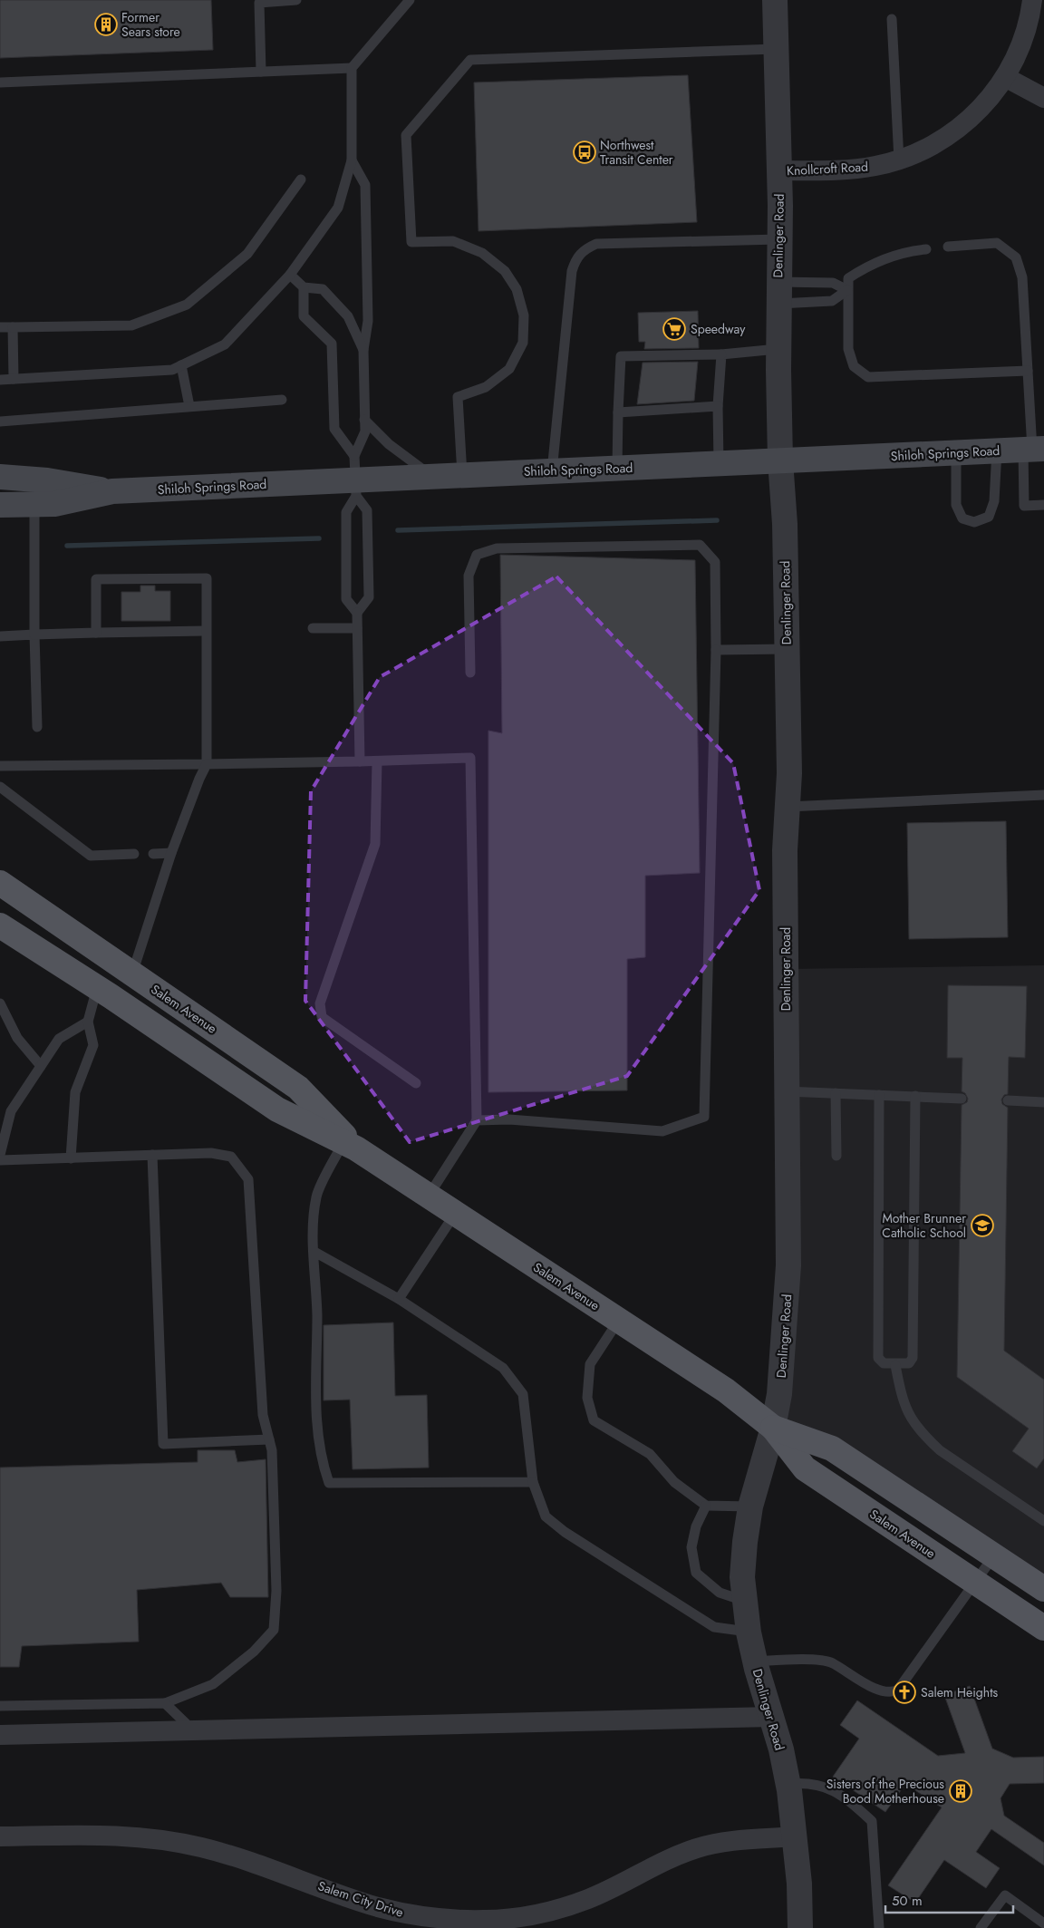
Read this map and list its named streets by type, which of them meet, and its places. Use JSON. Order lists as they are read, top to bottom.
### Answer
{
  "streets": {
    "main road": ["Shiloh Springs Road", "Salem Avenue"],
    "street": ["Knollcroft Road", "Denlinger Road", "Salem City Drive"]
  },
  "crossings": [
    ["Knollcroft Road", "Denlinger Road"],
    ["Denlinger Road", "Shiloh Springs Road"],
    ["Denlinger Road", "Salem Avenue"],
    ["Denlinger Road", "Salem City Drive"]
  ],
  "places": {
    "building": ["Former Sears store", "Sisters of the Precious Bood Motherhouse"],
    "bus stop": ["Northwest Transit Center"],
    "supermarket": ["Speedway"],
    "school or university": ["Mother Brunner Catholic School"],
    "church": ["Salem Heights"]
  },
  "scale_bar": "50 m"
}
